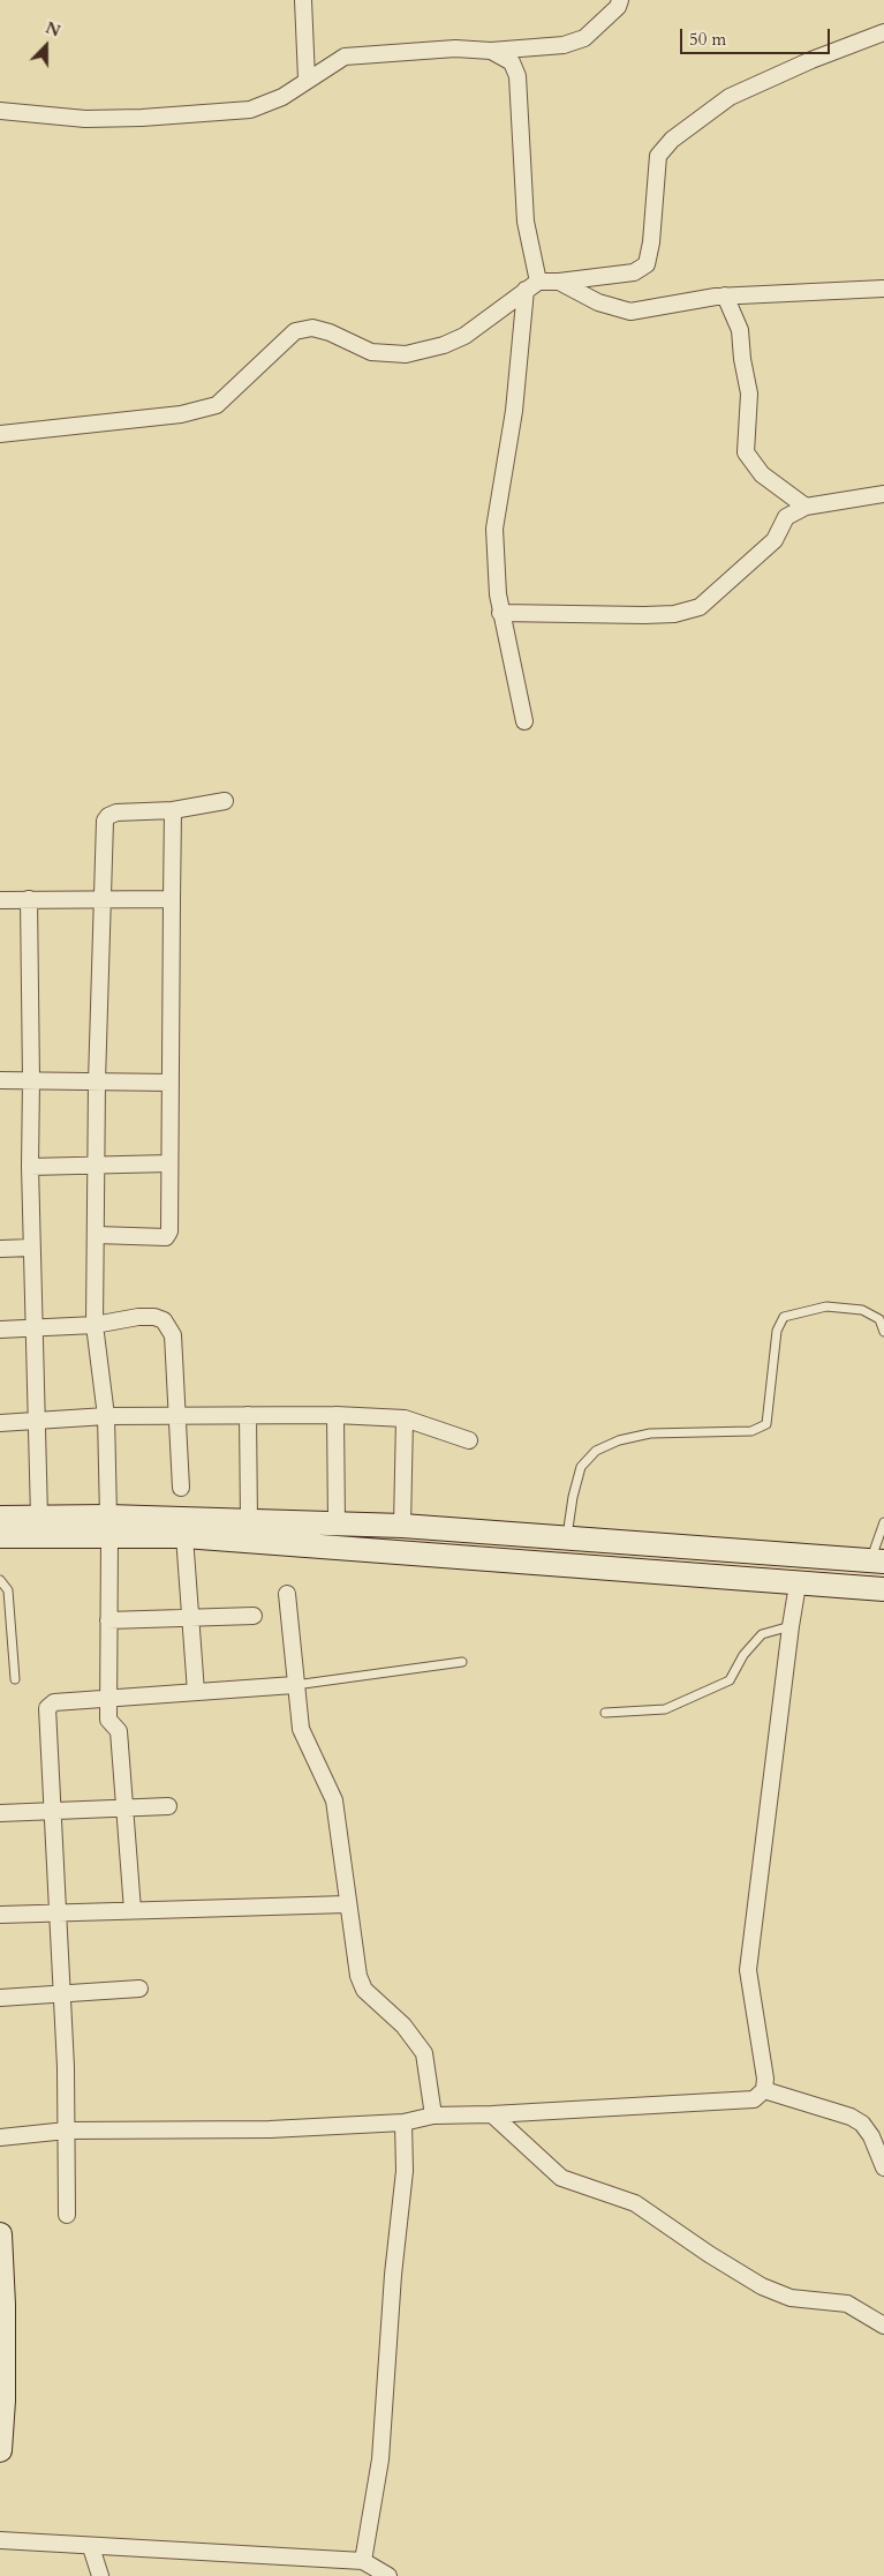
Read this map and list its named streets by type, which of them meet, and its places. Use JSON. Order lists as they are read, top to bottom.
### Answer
{
  "scale_bar": "50 m",
  "north": "top"
}
